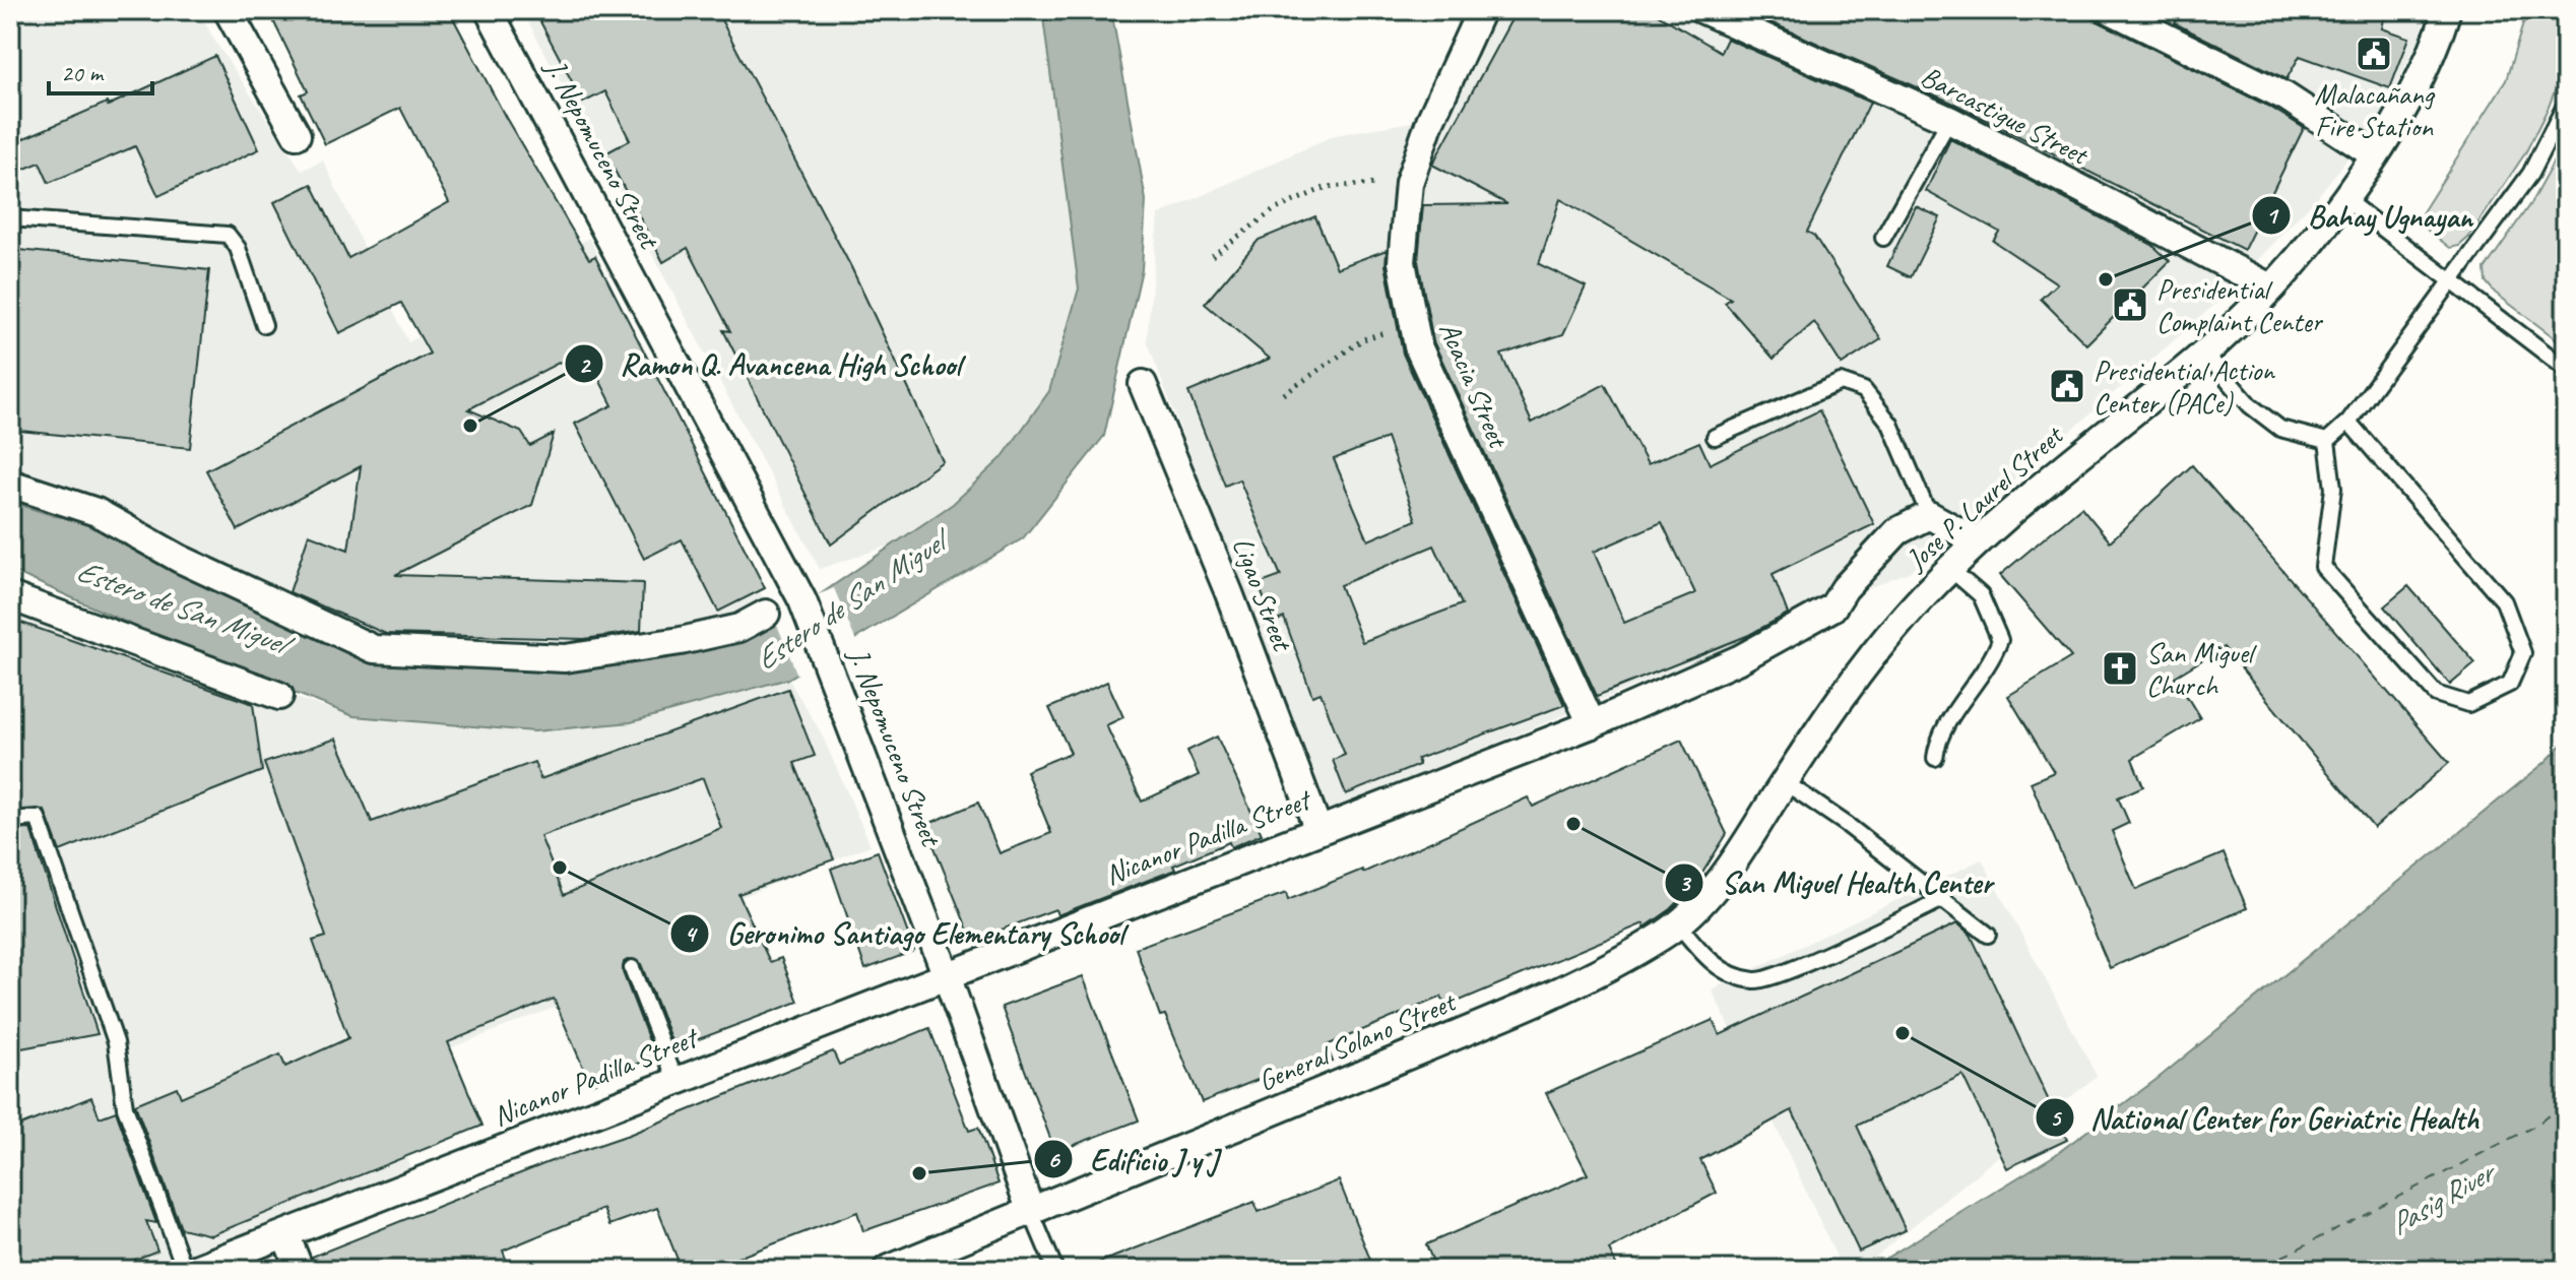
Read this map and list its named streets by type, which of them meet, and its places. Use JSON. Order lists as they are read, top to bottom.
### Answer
{
  "streets": {
    "street": [
      "Barcastigue Street",
      "J. Nepomuceno Street",
      "Acacia Street",
      "Jose P. Laurel Street",
      "Ligao Street",
      "Nicanor Padilla Street",
      "General Solano Street"
    ]
  },
  "crossings": [
    ["Barcastigue Street", "Jose P. Laurel Street"],
    ["J. Nepomuceno Street", "Nicanor Padilla Street"],
    ["J. Nepomuceno Street", "General Solano Street"],
    ["Acacia Street", "Nicanor Padilla Street"],
    ["Jose P. Laurel Street", "General Solano Street"],
    ["Ligao Street", "Nicanor Padilla Street"]
  ],
  "water": ["Estero de San Miguel", "Pasig River"],
  "places": {
    "public building": ["Malacañang Fire Station", "Presidential Complaint Center", "Presidential Action Center (PACe)"],
    "other": [
      "Bahay Ugnayan",
      "Ramon Q. Avancena High School",
      "San Miguel Health Center",
      "Geronimo Santiago Elementary School",
      "National Center for Geriatric Health",
      "Edificio J y J"
    ],
    "church": ["San Miguel Church"]
  },
  "scale_bar": "20 m"
}
